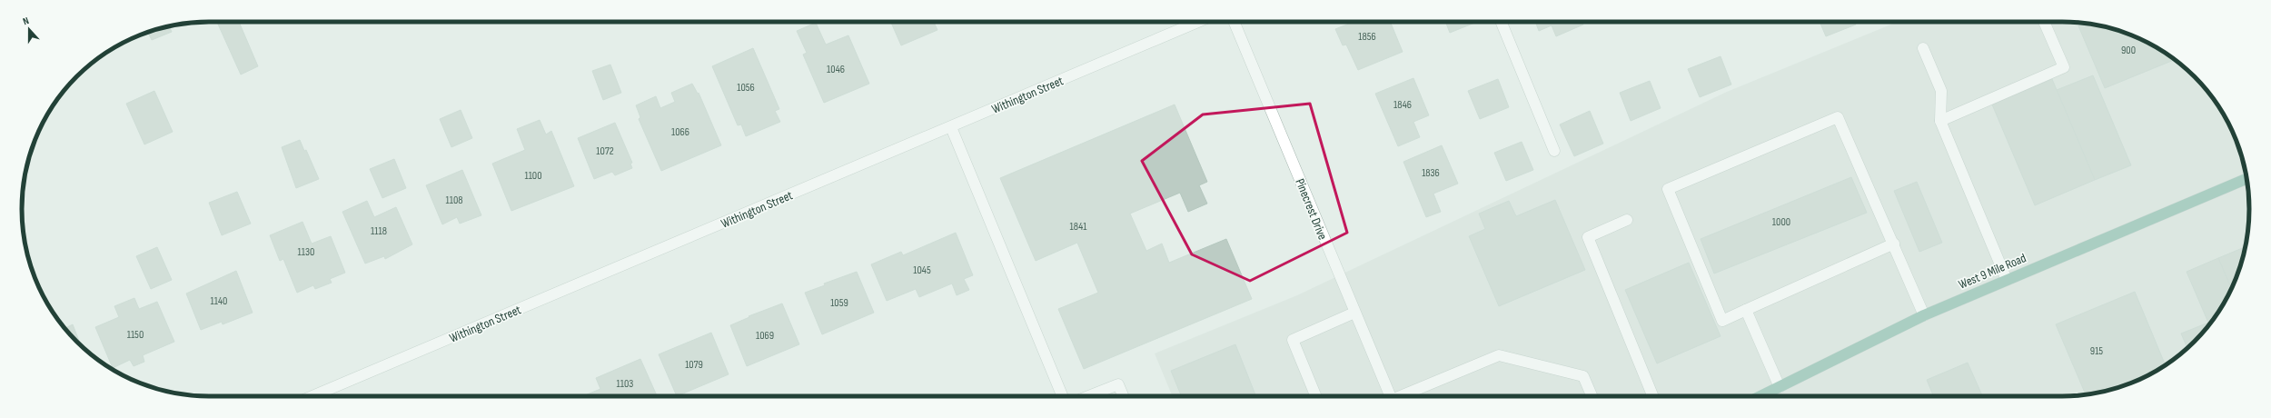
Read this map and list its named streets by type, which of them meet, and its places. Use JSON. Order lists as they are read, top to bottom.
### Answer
{
  "streets": {
    "main road": ["West 9 Mile Road"],
    "street": ["Withington Street", "Pinecrest Drive"]
  },
  "house_numbers": [
    "1856",
    "900",
    "1046",
    "1056",
    "1846",
    "1066",
    "1072",
    "1836",
    "1100",
    "1108",
    "1000",
    "1841",
    "1118",
    "1130",
    "1045",
    "1140",
    "1059",
    "1150",
    "1069",
    "915",
    "1079",
    "1103"
  ],
  "north": "top"
}
